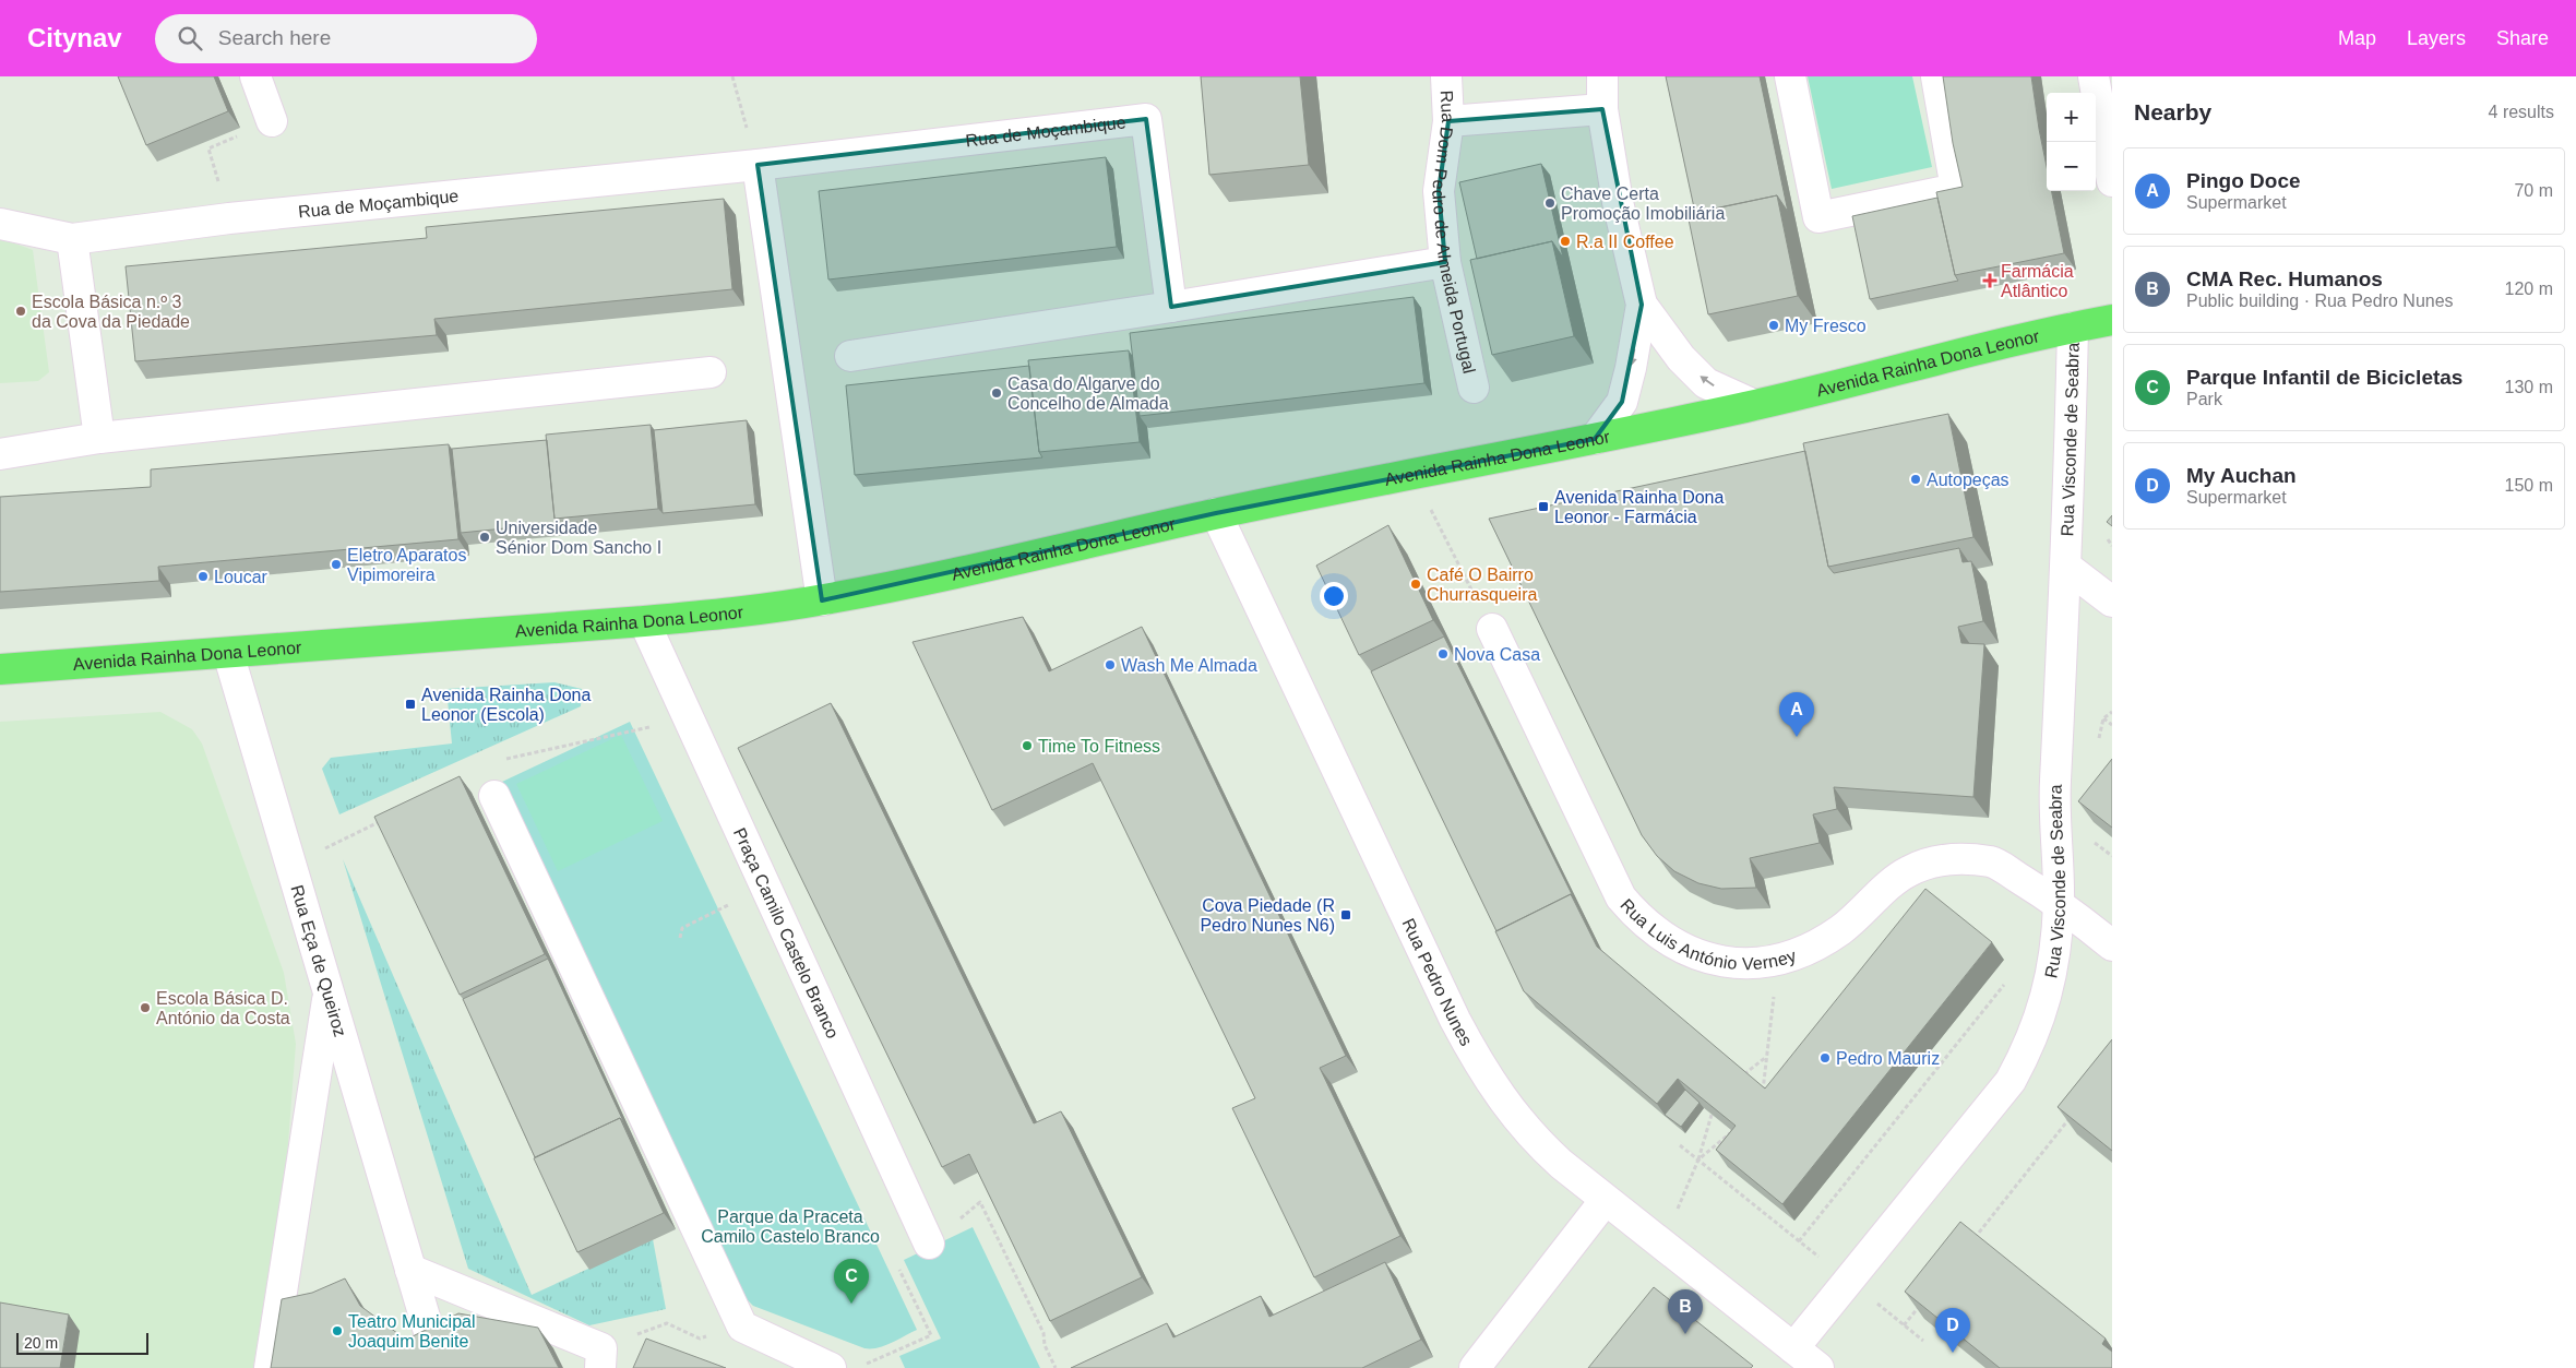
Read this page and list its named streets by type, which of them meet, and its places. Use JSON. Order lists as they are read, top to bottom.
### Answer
{
  "streets": {
    "main road": ["Avenida Rainha Dona Leonor"],
    "street": [
      "Rua de Moçambique",
      "Rua Dom Pedro de Almeida Portugal",
      "Rua Visconde de Seabra",
      "Rua Luis António Verney",
      "Praça Camilo Castelo Branco",
      "Rua Eça de Queiroz",
      "Rua Pedro Nunes"
    ]
  },
  "crossings": [
    ["Avenida Rainha Dona Leonor", "Rua Visconde de Seabra"],
    ["Avenida Rainha Dona Leonor", "Praça Camilo Castelo Branco"],
    ["Avenida Rainha Dona Leonor", "Rua Eça de Queiroz"],
    ["Avenida Rainha Dona Leonor", "Rua Pedro Nunes"],
    ["Rua Visconde de Seabra", "Rua Luis António Verney"],
    ["Rua Visconde de Seabra", "Rua Pedro Nunes"]
  ],
  "parks": ["Parque da Praceta Camilo Castelo Branco"],
  "places": {
    "other": [
      "Chave Certa Promoção Imobiliária",
      "R.a II Coffee",
      "Escola Básica n.º 3 da Cova da Piedade",
      "My Fresco",
      "Casa do Algarve do Concelho de Almada",
      "Autopeças",
      "Universidade Sénior Dom Sancho I",
      "Eletro Aparatos Vipimoreira",
      "Loucar",
      "Café O Bairro Churrasqueira",
      "Nova Casa",
      "Wash Me Almada",
      "Time To Fitness",
      "Escola Básica D. António da Costa",
      "Pedro Mauriz",
      "Teatro Municipal Joaquim Benite"
    ],
    "health": ["Farmácia Atlântico"],
    "transit": ["Avenida Rainha Dona Leonor - Farmácia", "Avenida Rainha Dona Leonor (Escola)", "Cova Piedade (R Pedro Nunes N6)"]
  },
  "scale_bar": "20 m",
  "page": {
    "header": "Citynav",
    "search": "Search here",
    "nav": ["Map", "Layers", "Share"],
    "heading": ["Nearby", "4 results"],
    "map_buttons": ["+", "−"],
    "list": [
      {
        "mark": "A",
        "name": "Pingo Doce",
        "note": "Supermarket",
        "value": "70 m"
      },
      {
        "mark": "B",
        "name": "CMA Rec. Humanos",
        "note": "Public building · Rua Pedro Nunes",
        "value": "120 m"
      },
      {
        "mark": "C",
        "name": "Parque Infantil de Bicicletas",
        "note": "Park",
        "value": "130 m"
      },
      {
        "mark": "D",
        "name": "My Auchan",
        "note": "Supermarket",
        "value": "150 m"
      }
    ],
    "pins": [
      "A",
      "C",
      "B",
      "D"
    ],
    "scale": "20 m"
  }
}
